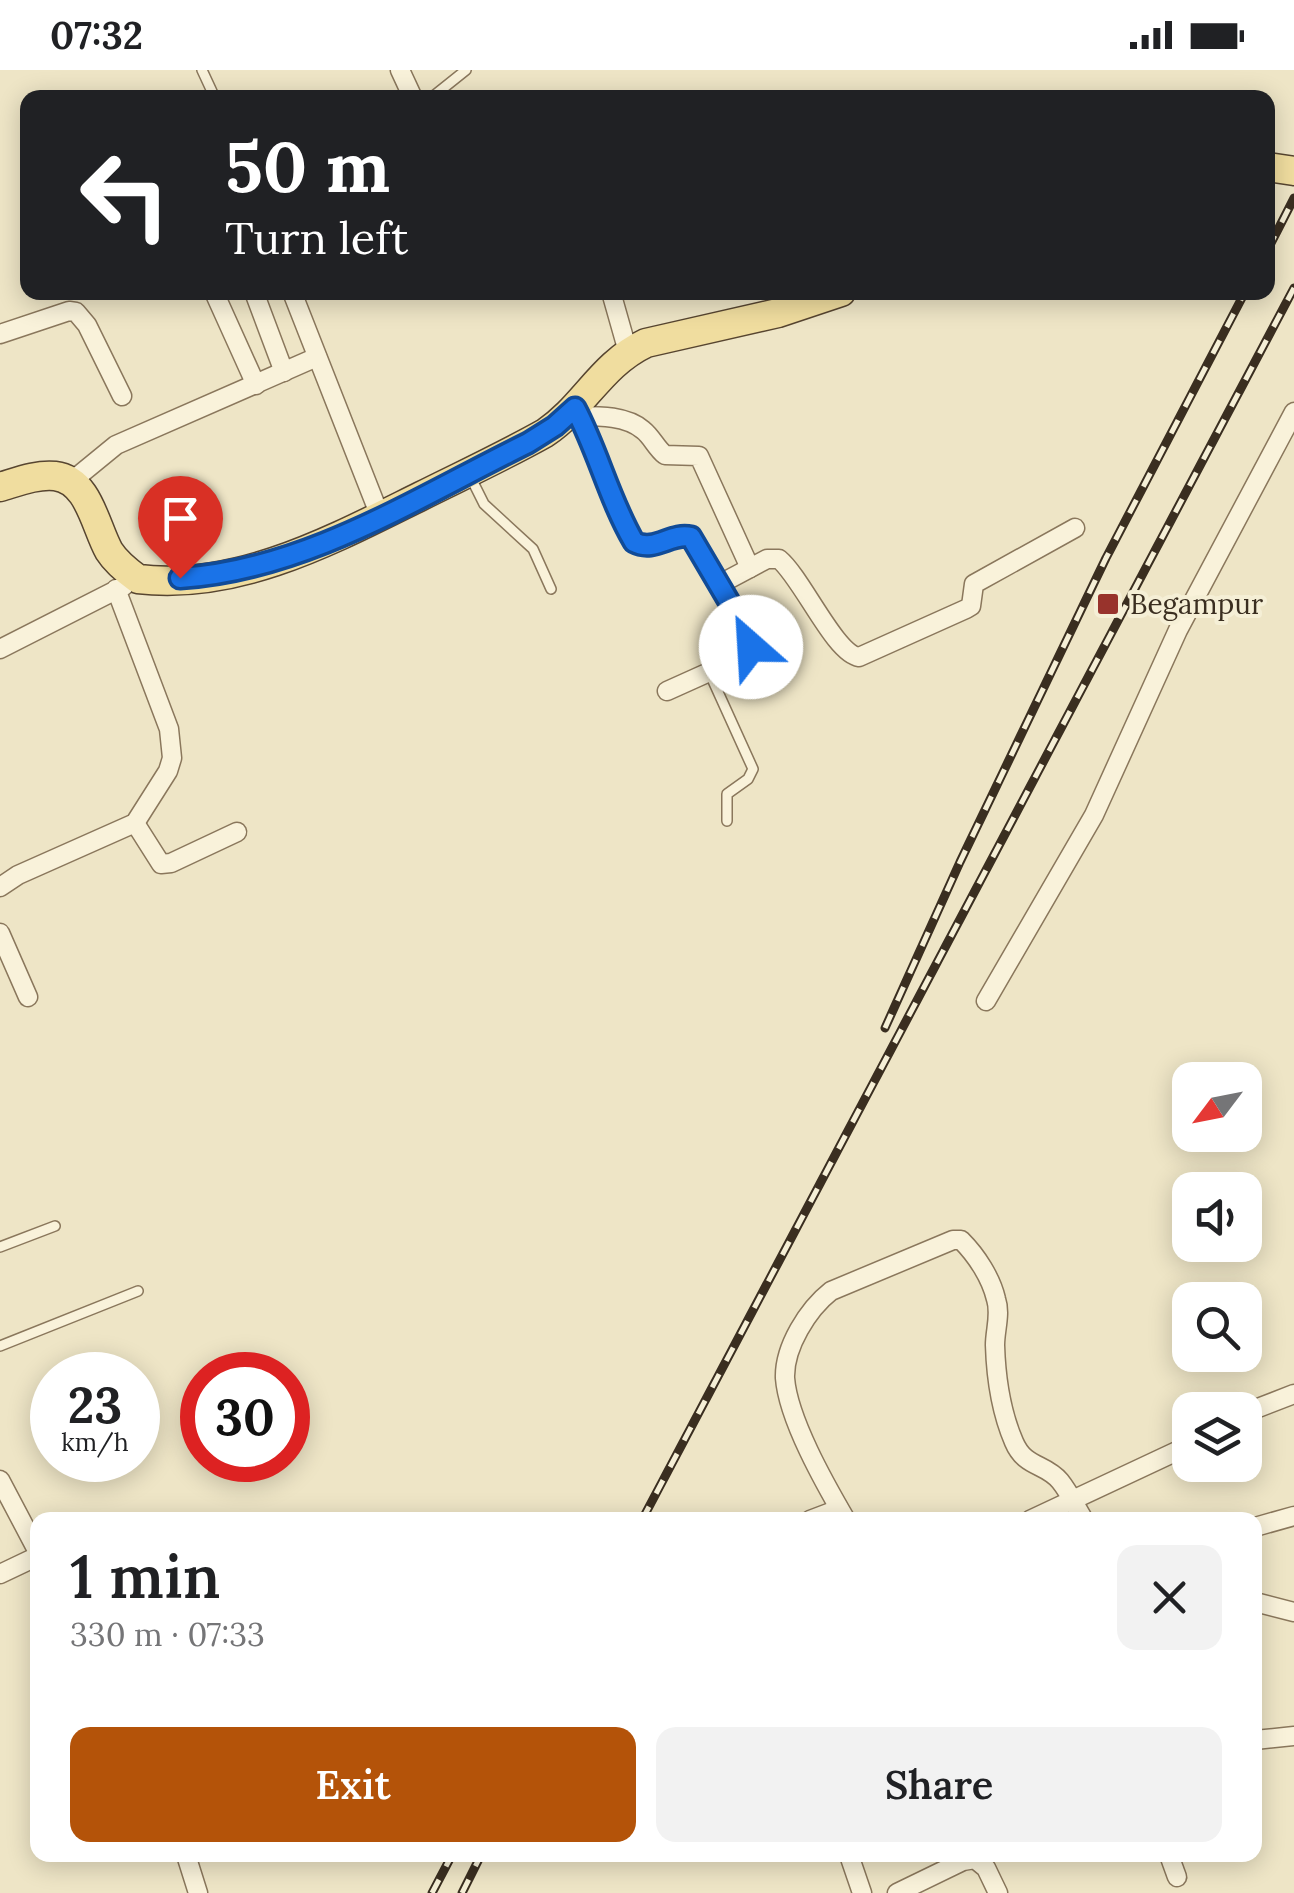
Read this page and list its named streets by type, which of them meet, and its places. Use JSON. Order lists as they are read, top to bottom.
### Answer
{
  "places": {
    "transit": ["Begampur"]
  },
  "north": "bottom left",
  "page": {
    "status": "07:32",
    "turn": ["50 m", "Turn left"],
    "speed": "23 km/h",
    "limit": "30",
    "heading": ["1 min", "330 m · 07:33"],
    "buttons": ["Exit", "Share"]
  }
}
